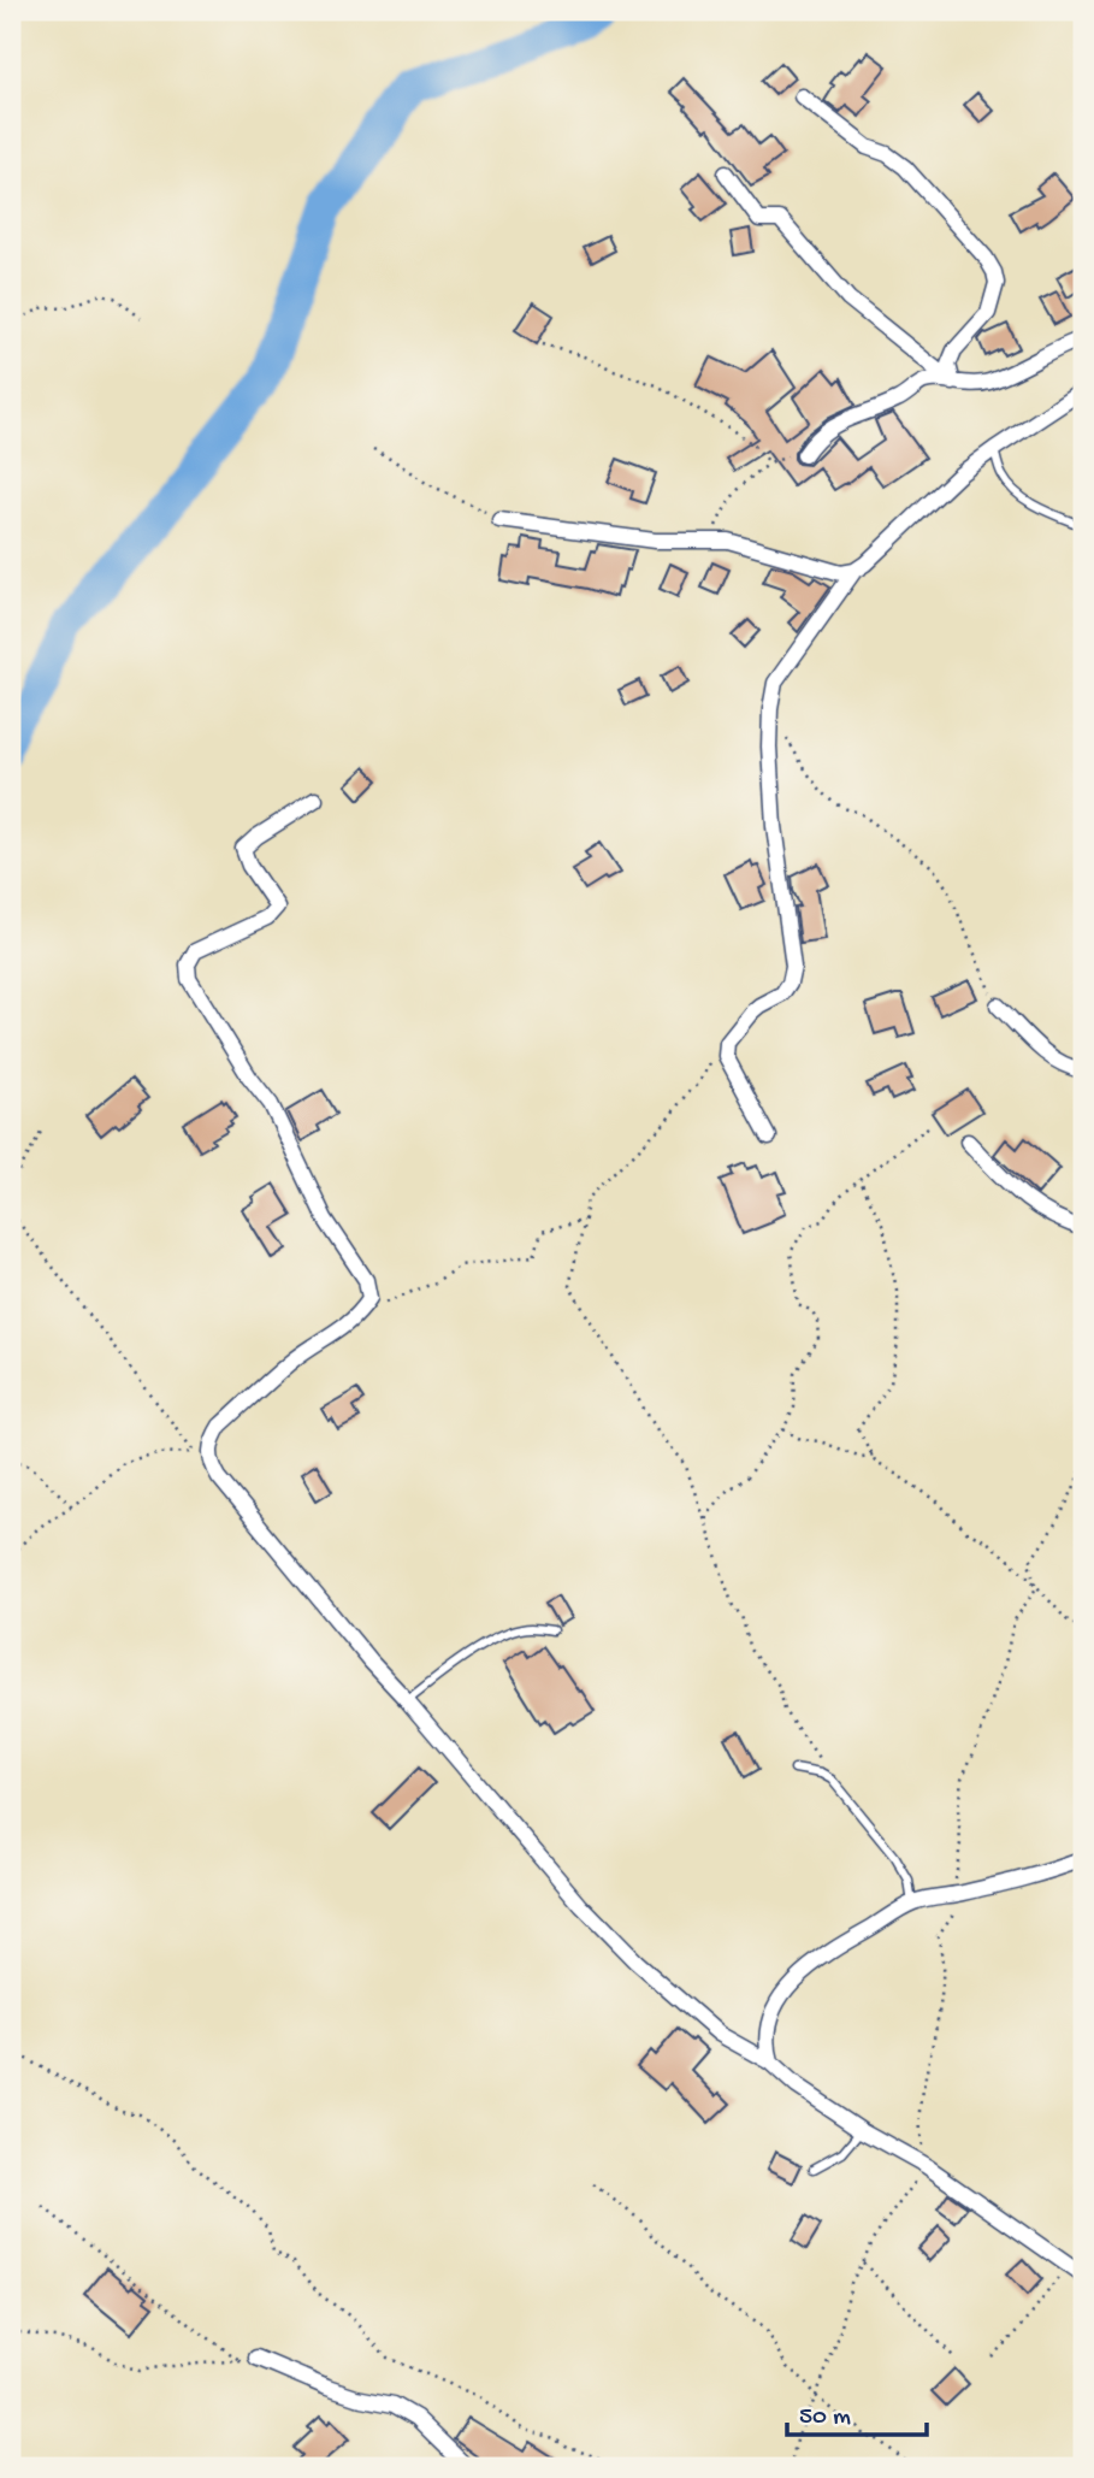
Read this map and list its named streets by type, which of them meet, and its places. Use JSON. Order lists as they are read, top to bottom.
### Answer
{
  "scale_bar": "50 m"
}
